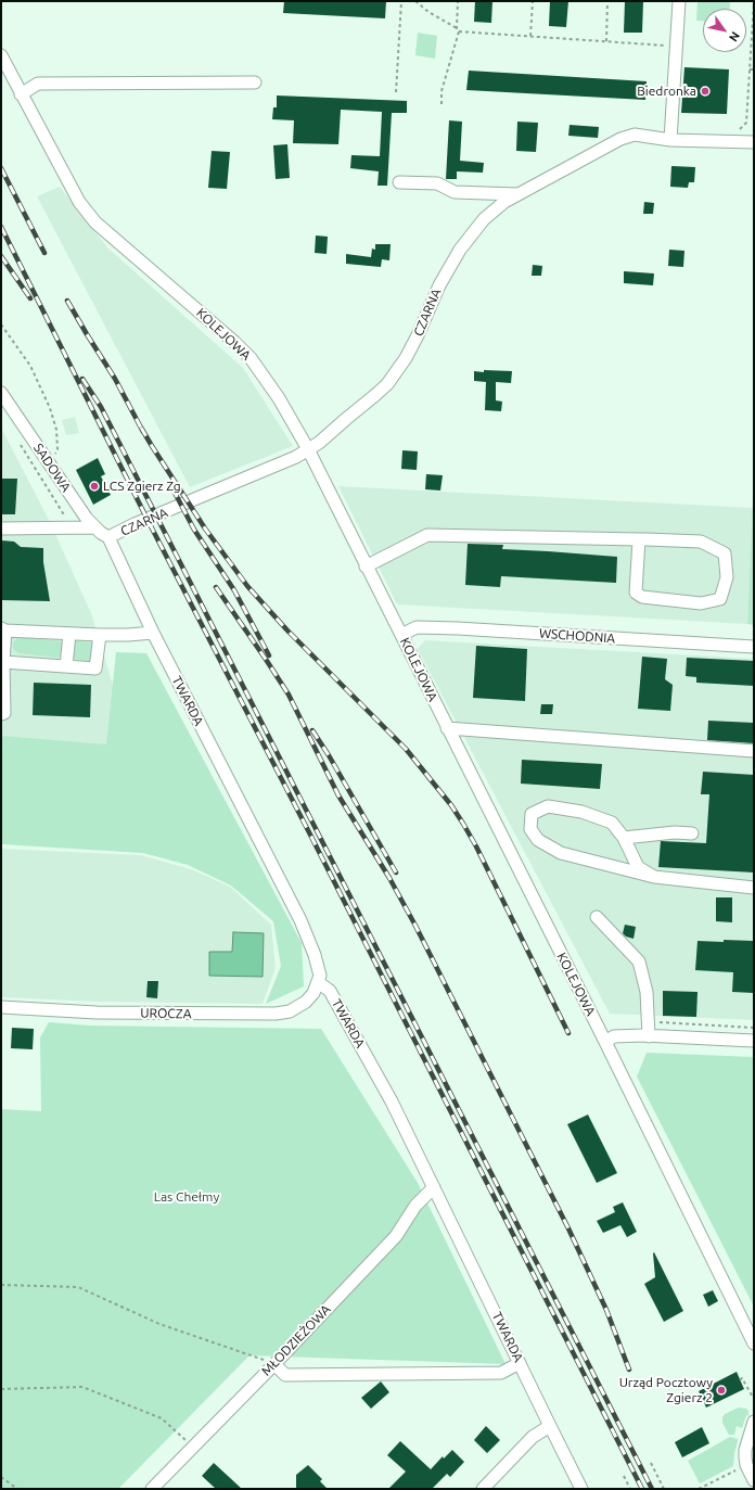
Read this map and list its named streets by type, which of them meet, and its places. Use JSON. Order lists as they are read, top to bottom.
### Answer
{
  "streets": {
    "street": [
      "CZARNA",
      "KOLEJOWA",
      "SADOWA",
      "WSCHODNIA",
      "TWARDA",
      "UROCZA",
      "MŁODZIEŻOWA"
    ]
  },
  "crossings": [
    ["CZARNA", "KOLEJOWA"],
    ["CZARNA", "SADOWA"],
    ["CZARNA", "TWARDA"],
    ["KOLEJOWA", "WSCHODNIA"],
    ["SADOWA", "TWARDA"],
    ["TWARDA", "UROCZA"],
    ["TWARDA", "MŁODZIEŻOWA"]
  ],
  "parks": ["Las Chełmy"],
  "places": ["Biedronka", "LCS Zgierz Zg", "Urząd Pocztowy Zgierz 2"],
  "north": "bottom right"
}
